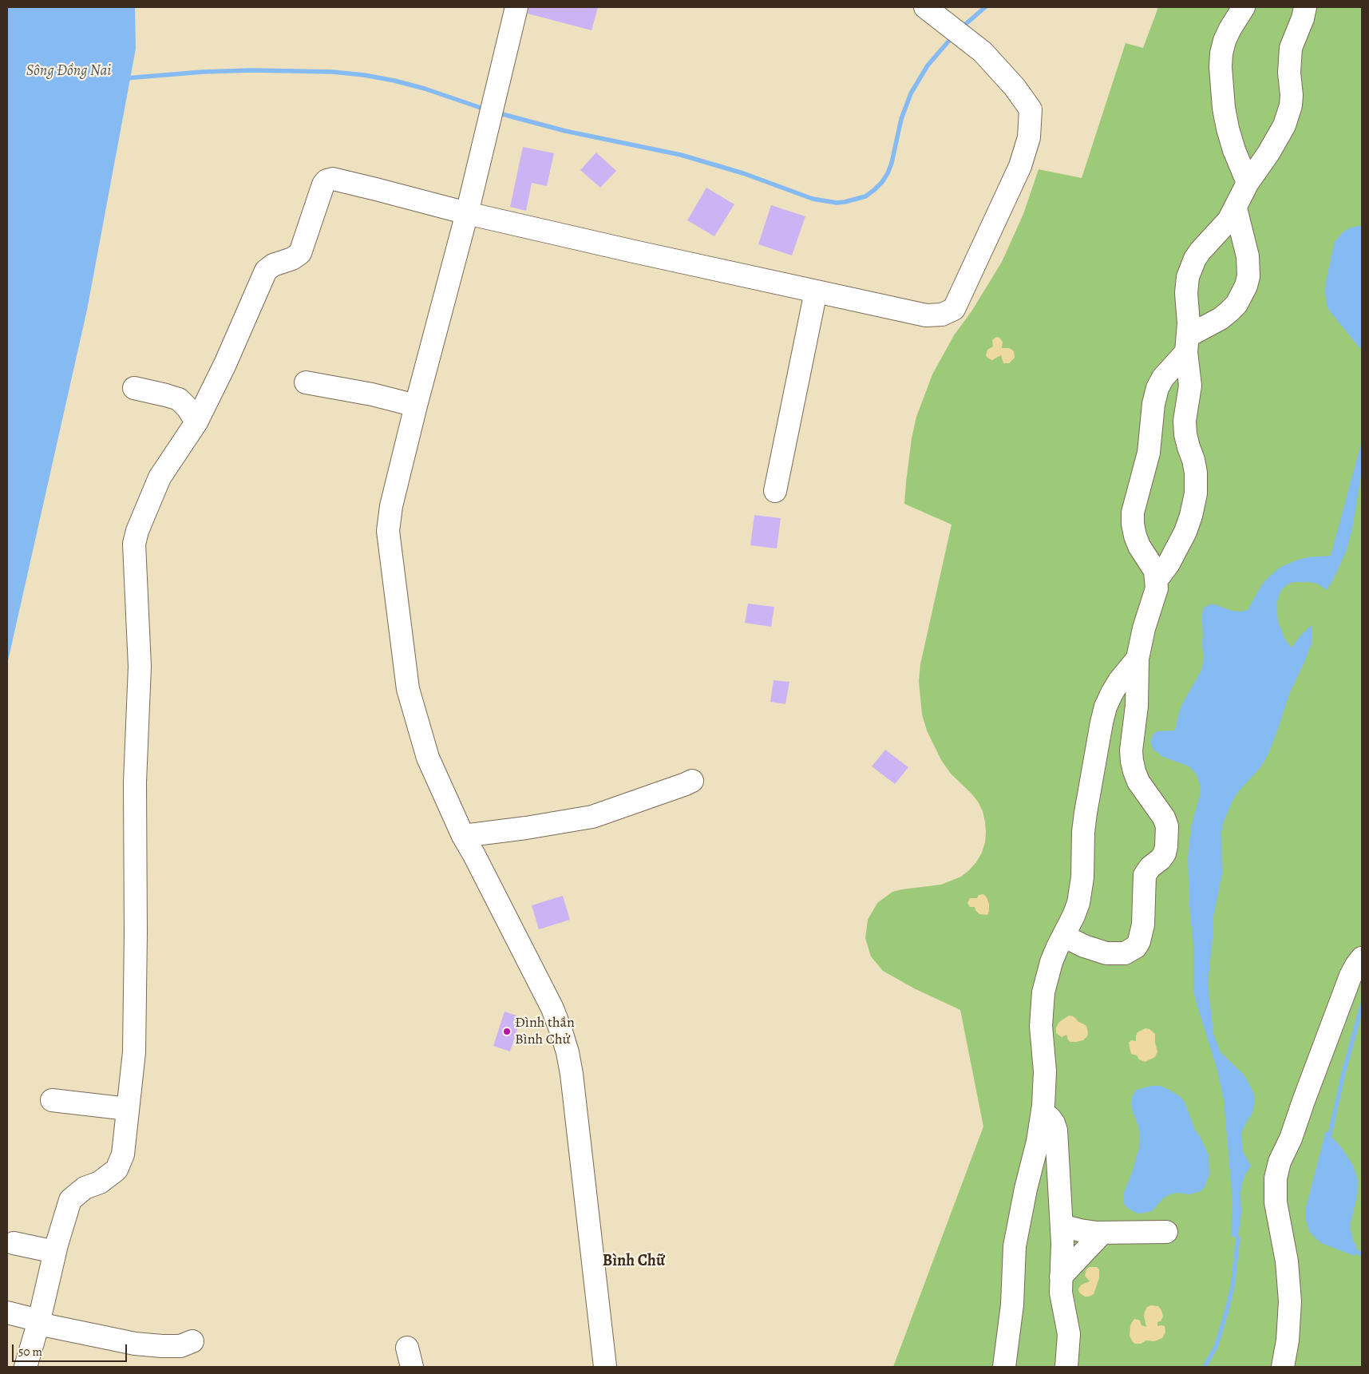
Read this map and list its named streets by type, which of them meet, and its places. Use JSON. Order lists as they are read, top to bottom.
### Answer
{
  "districts": ["Bình Chữ"],
  "water": ["Sông Đồng Nai"],
  "places": ["Đình thần Bình Chử"],
  "scale_bar": "50 m"
}
